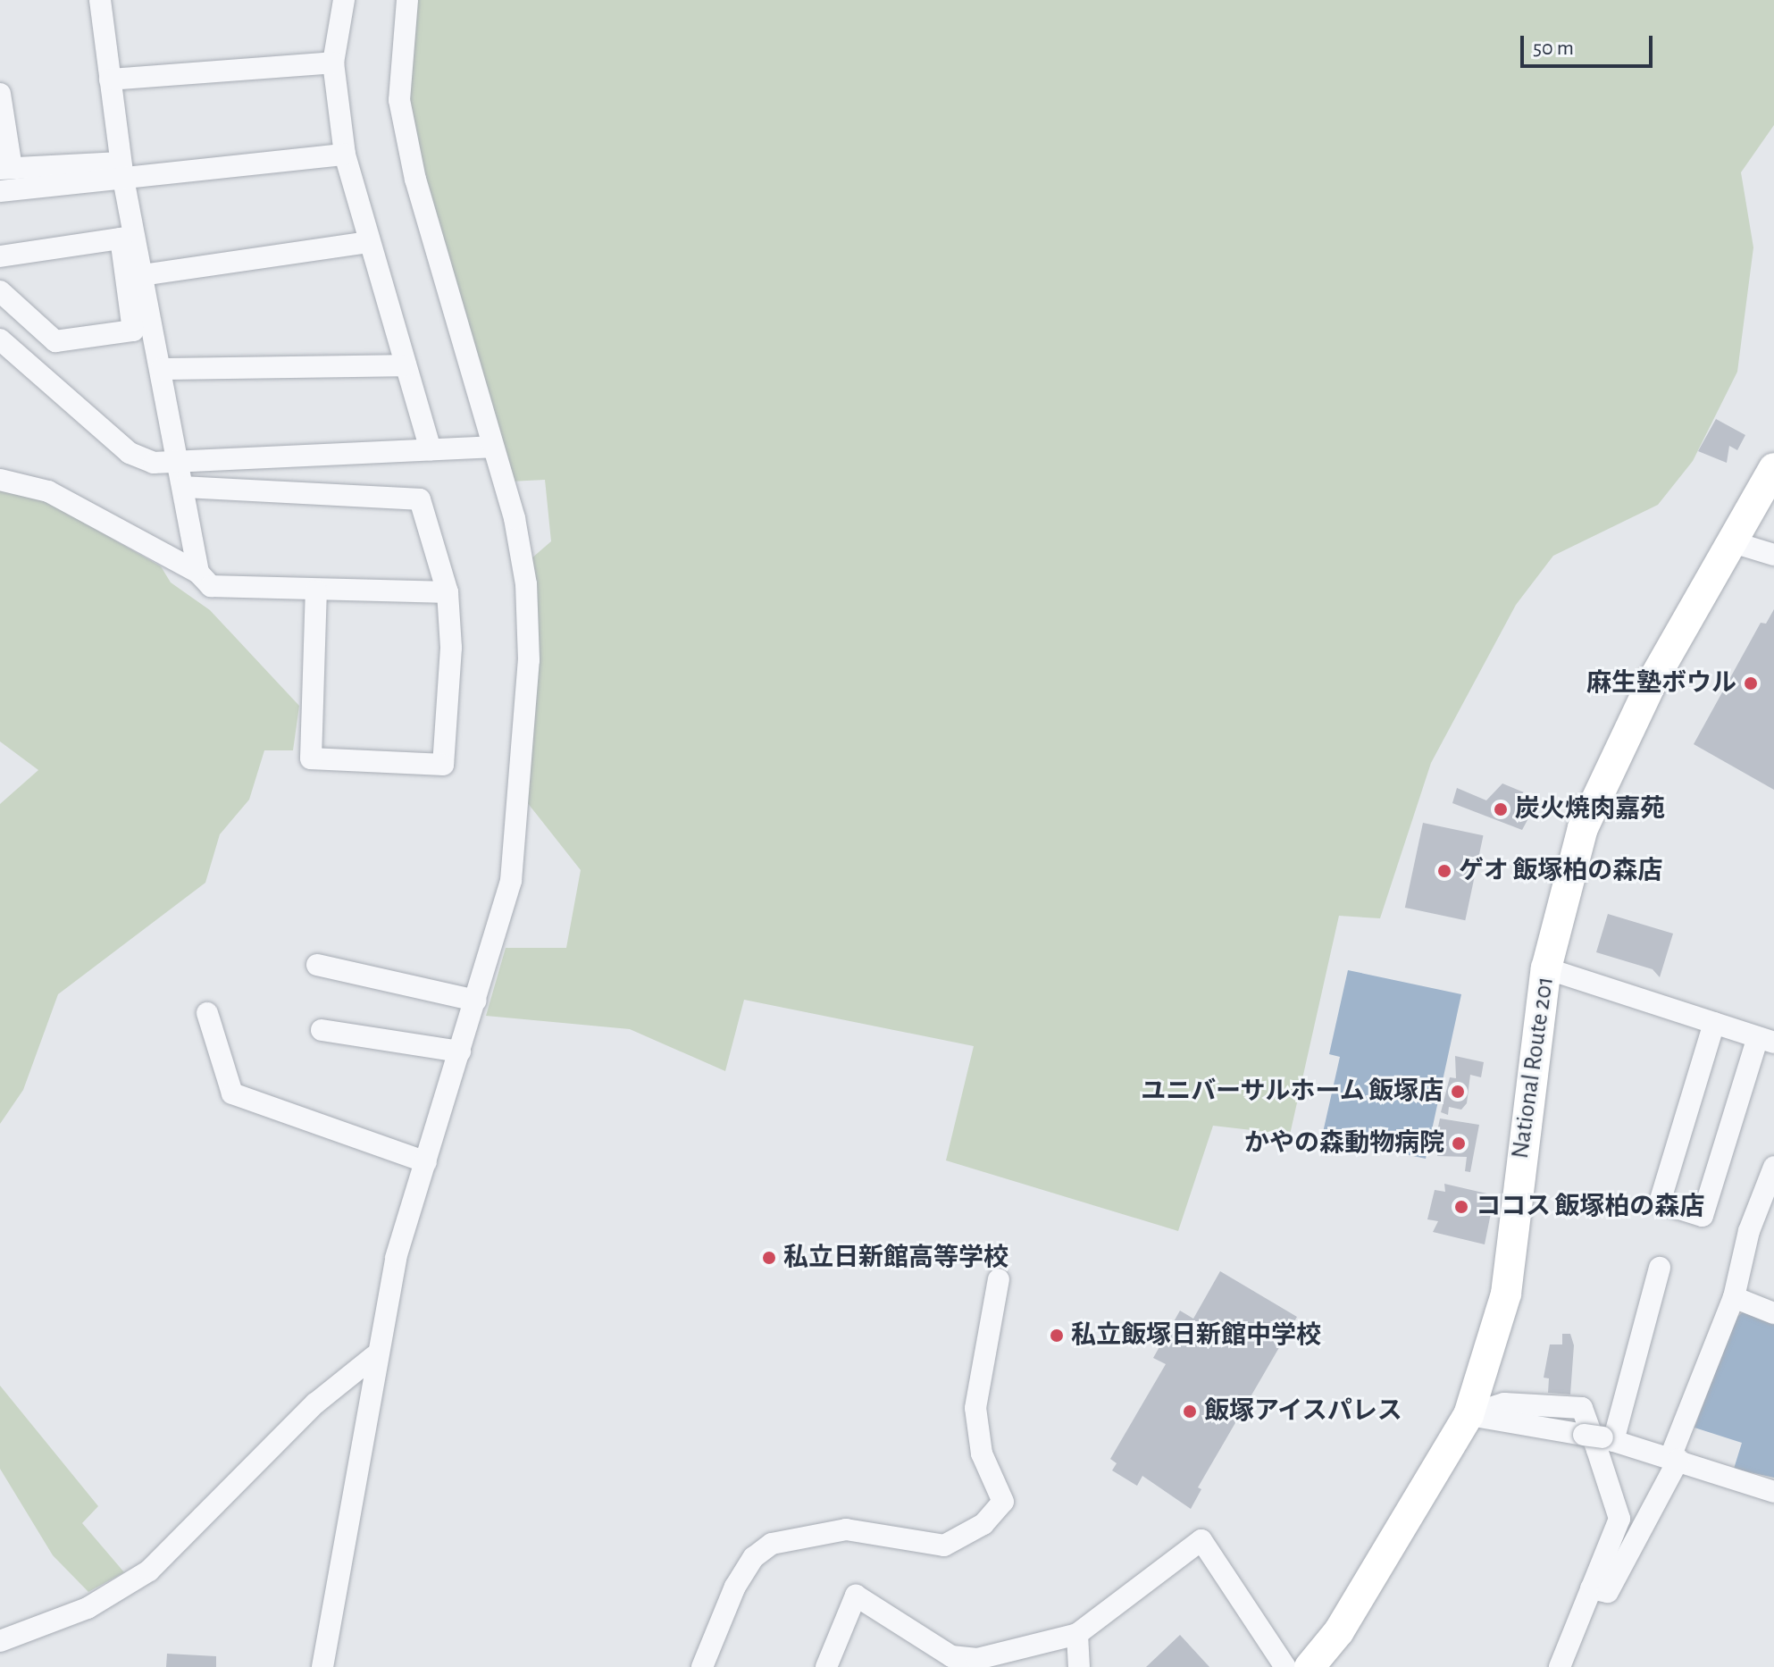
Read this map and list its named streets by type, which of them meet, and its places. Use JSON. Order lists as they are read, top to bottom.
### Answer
{
  "streets": {
    "highway": ["National Route 201"]
  },
  "places": [
    "麻生塾ボウル",
    "炭火焼肉嘉苑",
    "ゲオ 飯塚柏の森店",
    "ユニバーサルホーム 飯塚店",
    "かやの森動物病院",
    "ココス 飯塚柏の森店",
    "私立日新館高等学校",
    "私立飯塚日新館中学校",
    "飯塚アイスパレス"
  ],
  "scale_bar": "50 m"
}
